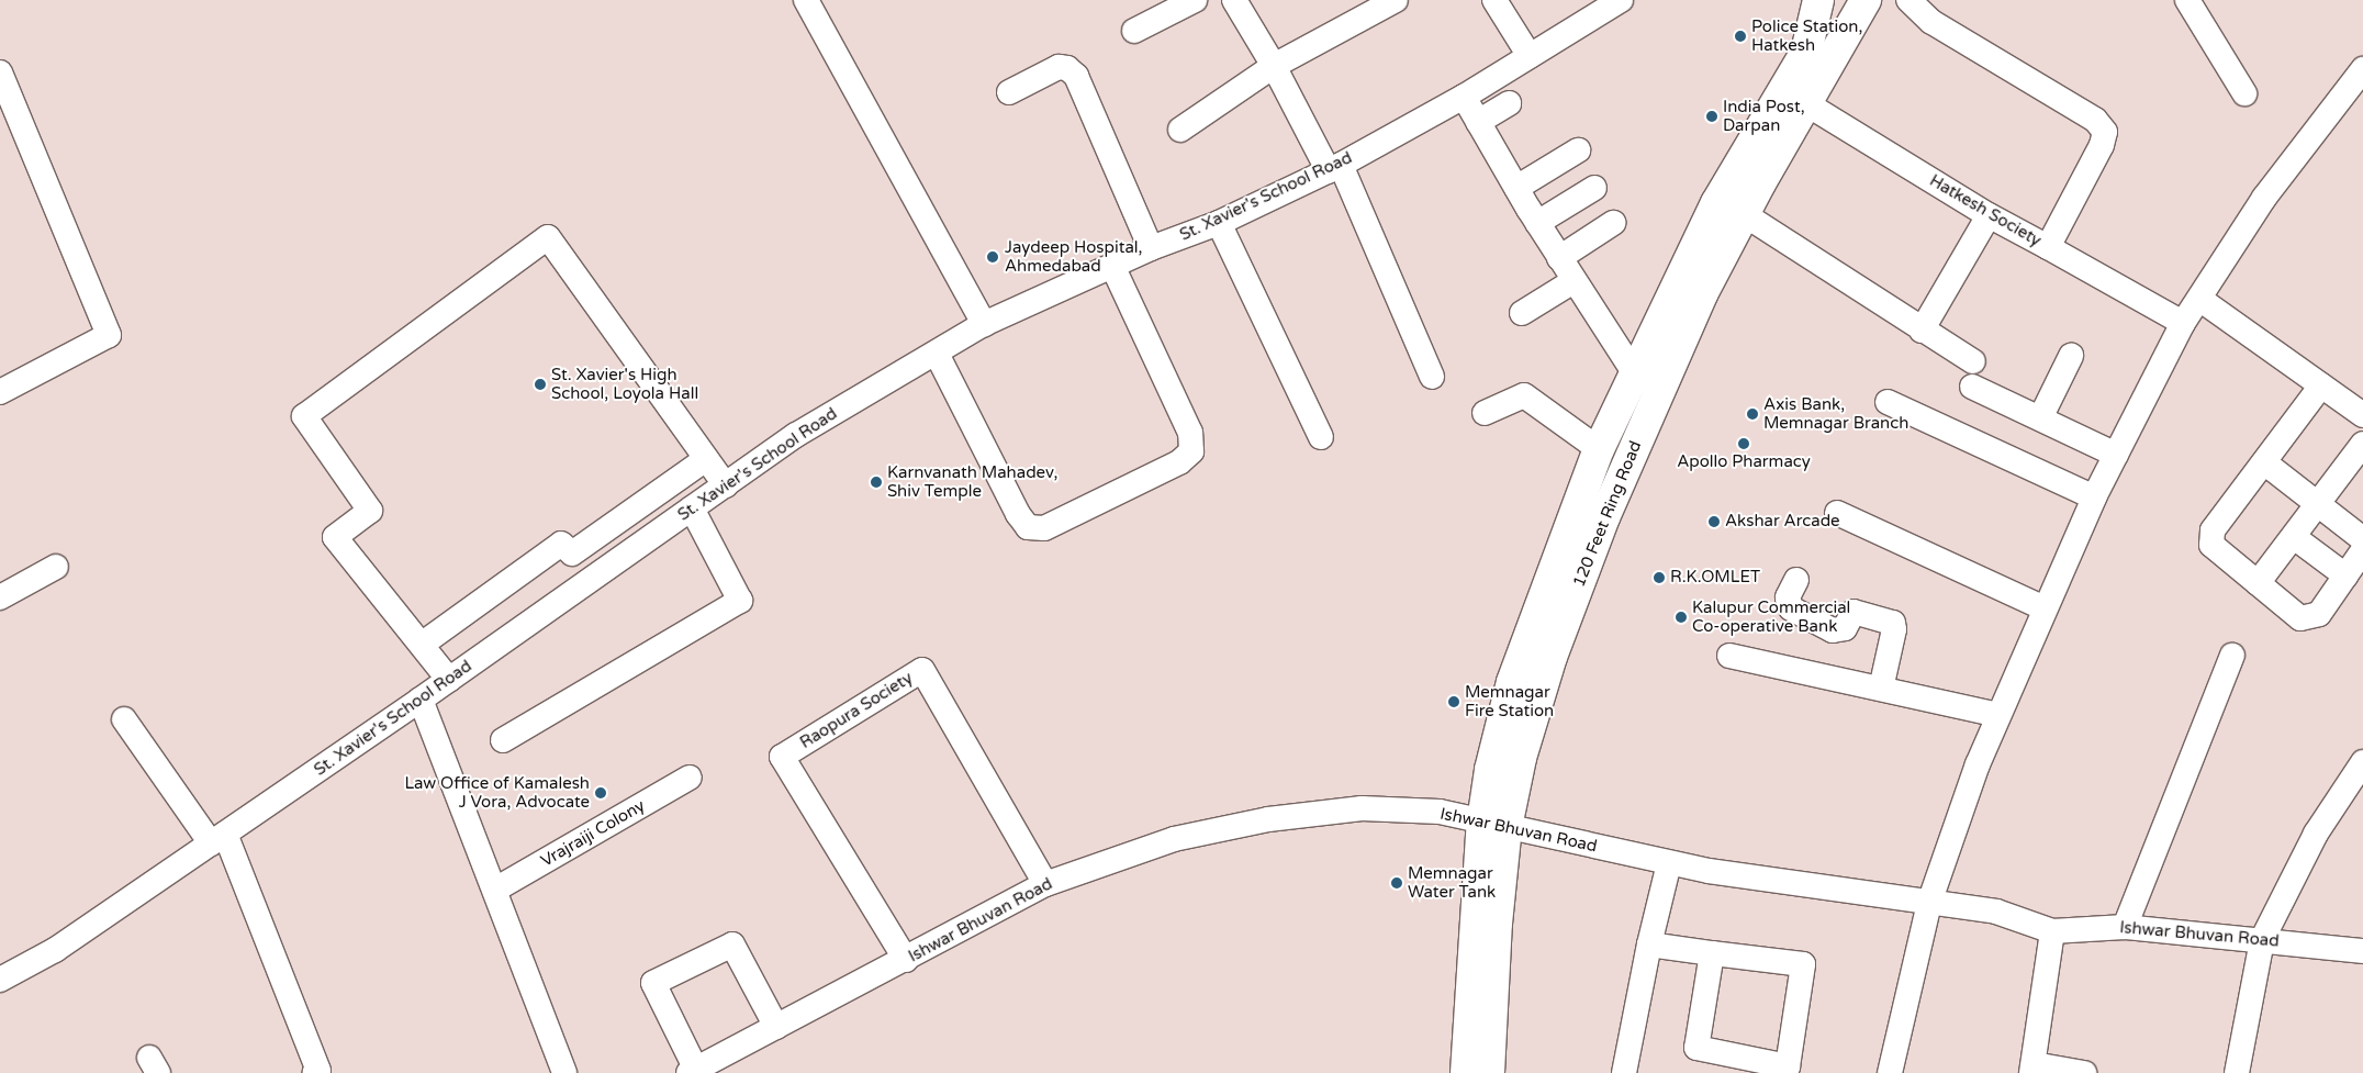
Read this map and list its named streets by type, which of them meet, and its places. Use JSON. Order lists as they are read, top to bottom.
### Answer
{
  "streets": {
    "main road": ["120 Feet Ring Road"],
    "street": [
      "St. Xavier's School Road",
      "Hatkesh Society",
      "Raopura Society",
      "Ishwar Bhuvan Road",
      "Vrajraiji Colony"
    ]
  },
  "crossings": [
    ["Hatkesh Society", "120 Feet Ring Road"],
    ["120 Feet Ring Road", "Ishwar Bhuvan Road"],
    ["Raopura Society", "Ishwar Bhuvan Road"]
  ],
  "places": [
    "Police Station, Hatkesh",
    "India Post, Darpan",
    "Jaydeep Hospital, Ahmedabad",
    "St. Xavier's High School, Loyola Hall",
    "Axis Bank, Memnagar Branch",
    "Apollo Pharmacy",
    "Karnvanath Mahadev, Shiv Temple",
    "Akshar Arcade",
    "R.K.OMLET",
    "Kalupur Commercial Co-operative Bank",
    "Memnagar Fire Station",
    "Law Office of Kamalesh J Vora, Advocate",
    "Memnagar Water Tank"
  ]
}
